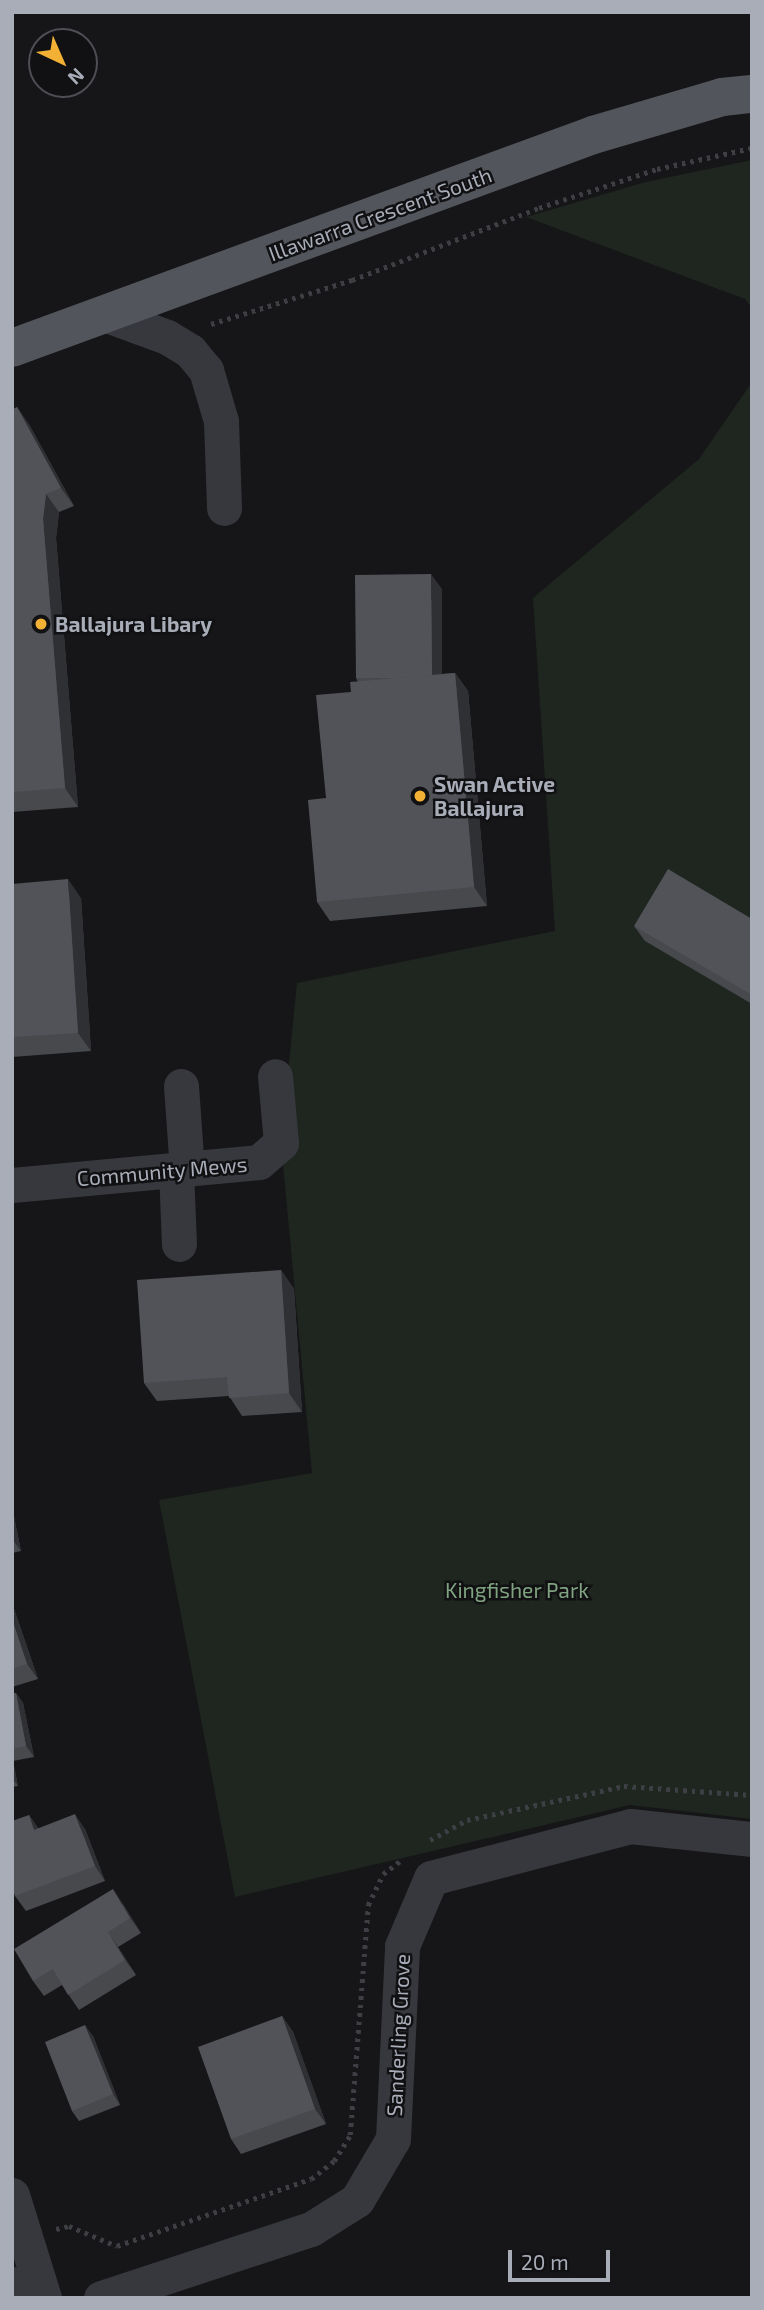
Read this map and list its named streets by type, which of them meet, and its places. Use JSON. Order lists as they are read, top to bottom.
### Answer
{
  "streets": {
    "main road": ["Illawarra Crescent South"],
    "street": ["Community Mews", "Sanderling Grove"]
  },
  "parks": ["Kingfisher Park"],
  "places": ["Ballajura Libary", "Swan Active Ballajura"],
  "scale_bar": "20 m",
  "north": "bottom right"
}
